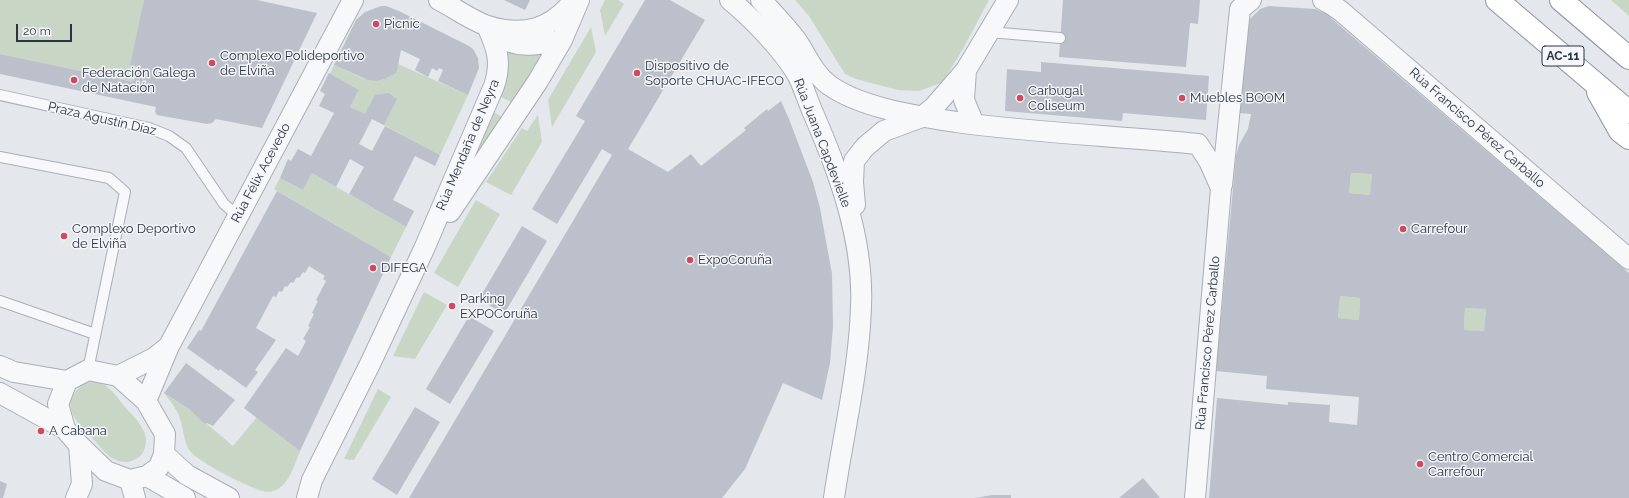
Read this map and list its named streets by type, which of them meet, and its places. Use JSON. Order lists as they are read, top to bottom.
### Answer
{
  "streets": {
    "highway": ["AC-11"],
    "street": [
      "Rúa Francisco Pérez Carballo",
      "Rúa Juana Capdevielle",
      "Rúa Mendaña de Neyra",
      "Rúa Félix Acevedo"
    ],
    "lane": ["Praza Agustín Díaz"]
  },
  "crossings": [
    ["Praza Agustín Díaz", "Rúa Félix Acevedo"]
  ],
  "places": [
    "Picnic",
    "Complexo Polideportivo de Elviña",
    "Dispositivo de Soporte CHUAC-IFECO",
    "Federación Galega de Natación",
    "Carbugal Coliseum",
    "Muebles BOOM",
    "Carrefour",
    "Complexo Deportivo de Elviña",
    "ExpoCoruña",
    "DIFEGA",
    "Parking EXPOCoruña",
    "A Cabana",
    "Centro Comercial Carrefour"
  ],
  "scale_bar": "20 m"
}
